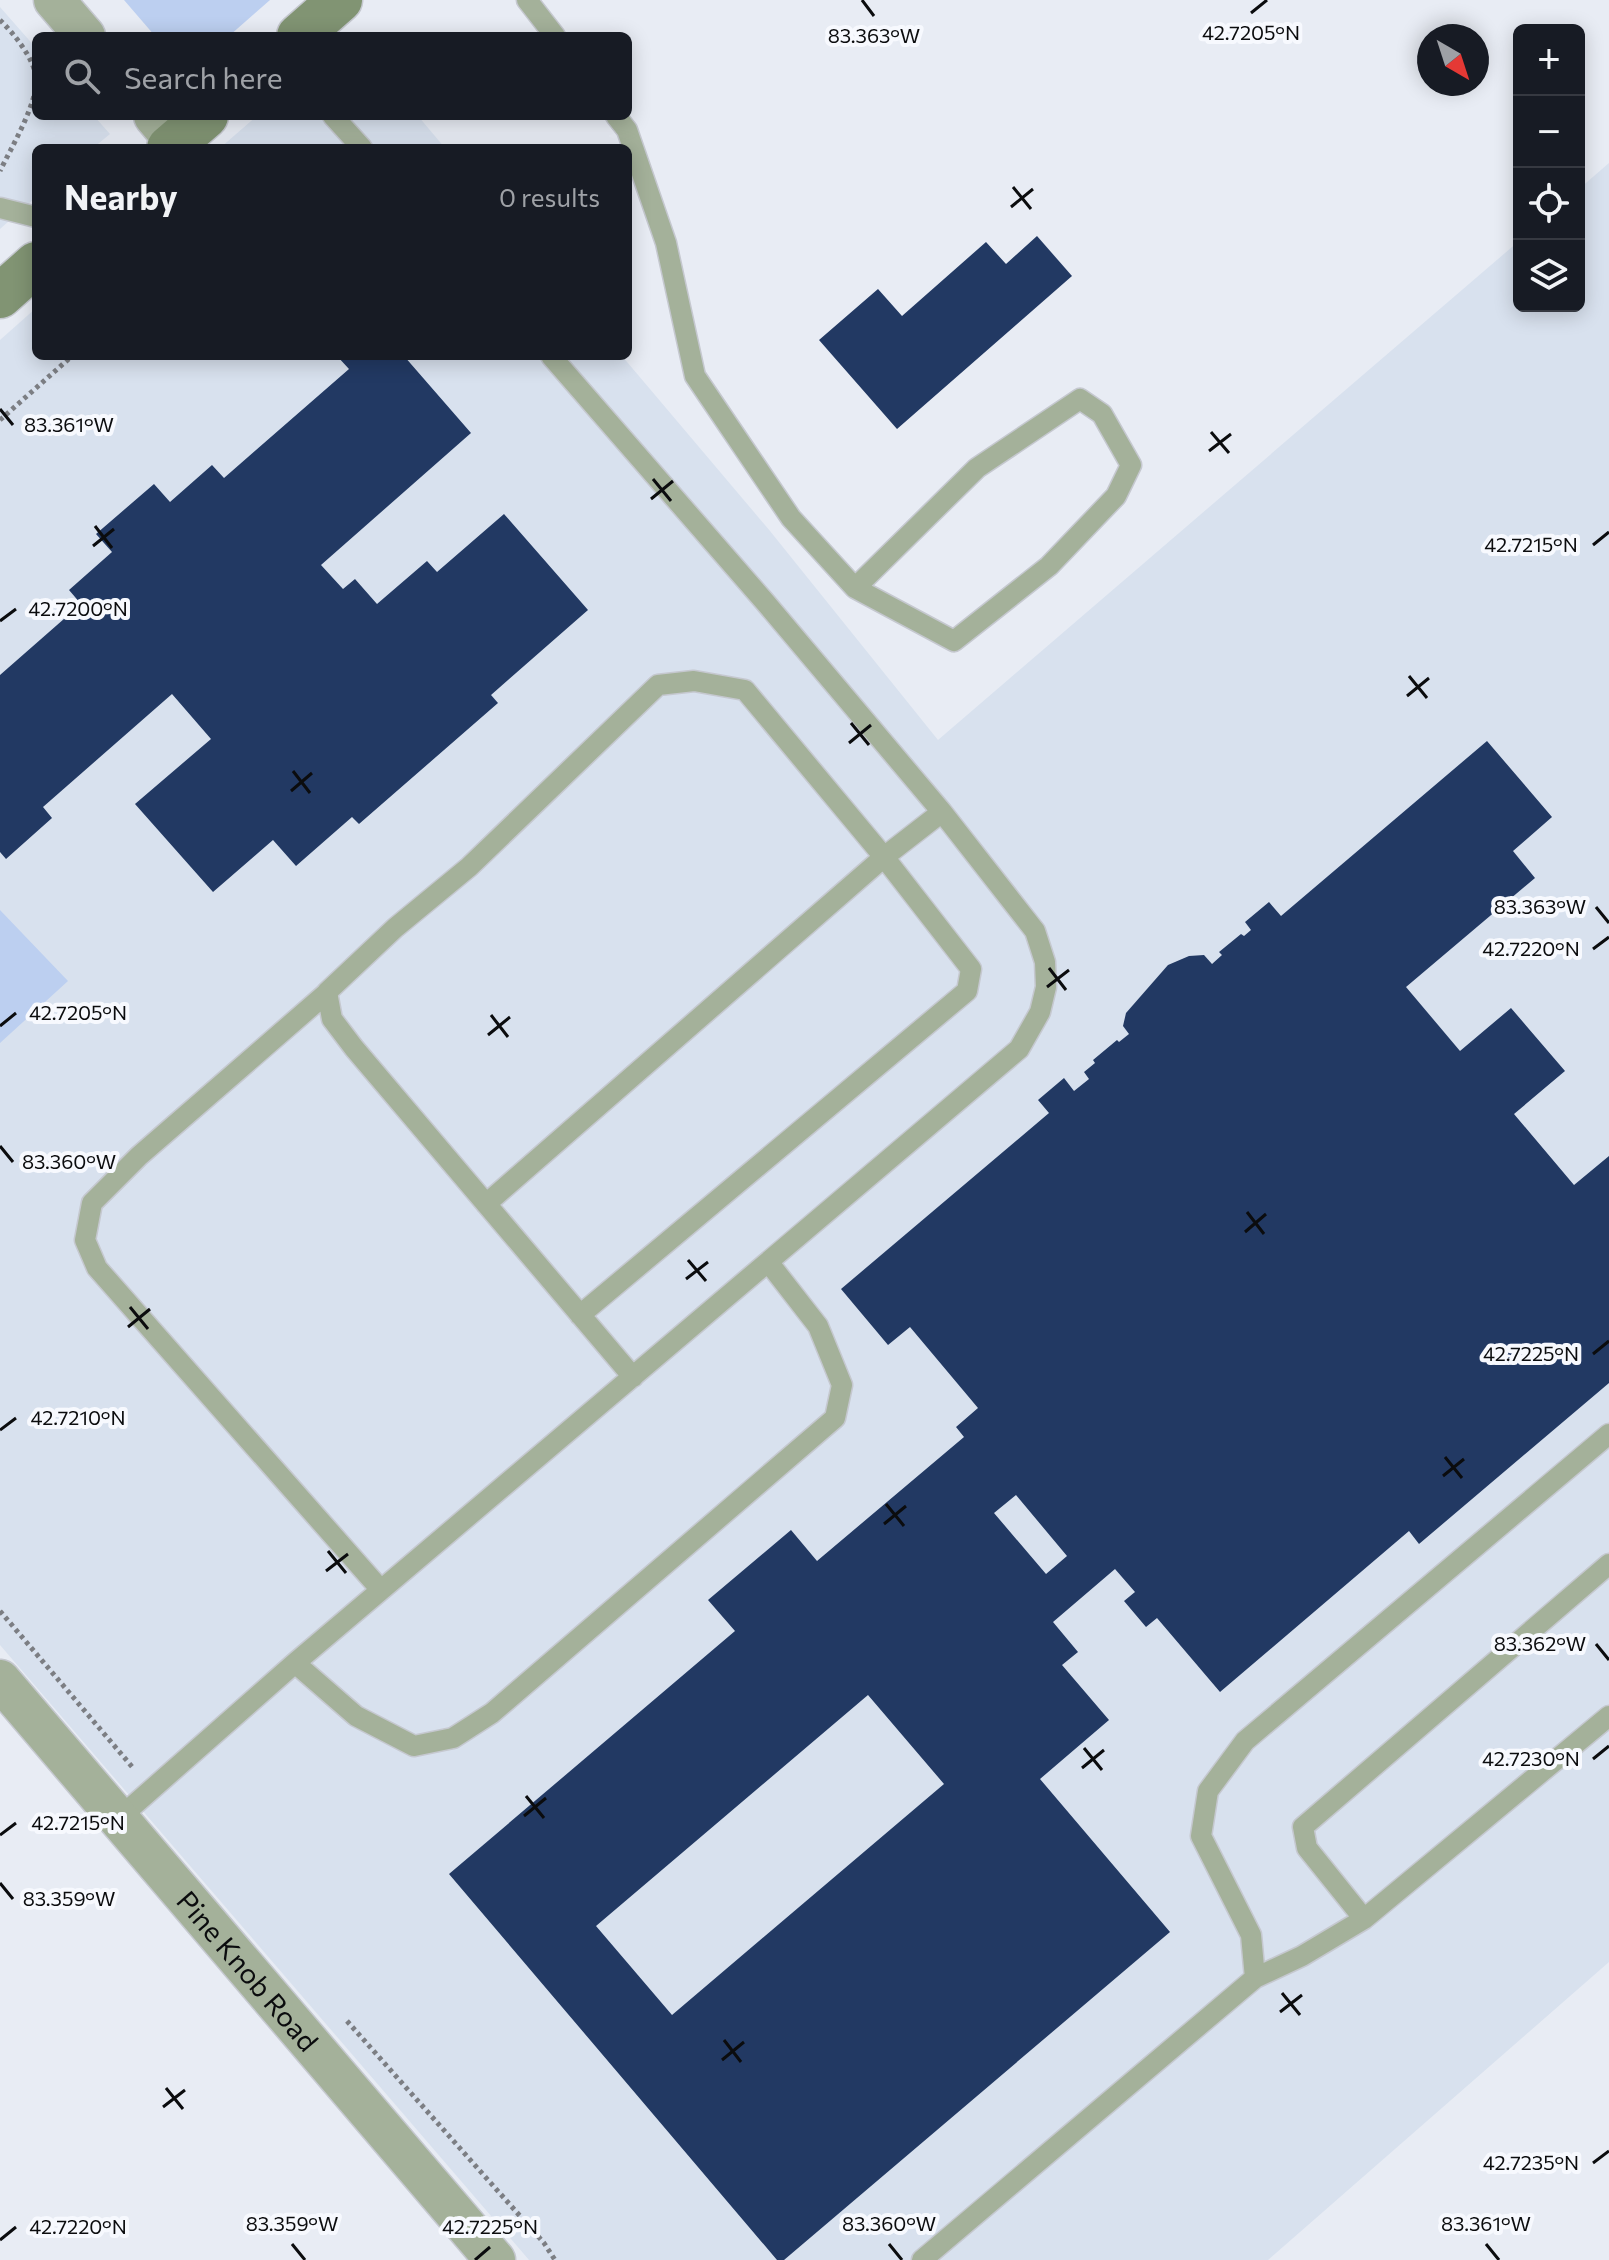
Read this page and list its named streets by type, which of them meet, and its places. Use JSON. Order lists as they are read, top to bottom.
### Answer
{
  "streets": {
    "street": ["Pine Knob Road"]
  },
  "north": "bottom right",
  "page": {
    "map_buttons": ["+", "−"],
    "search": "Search here",
    "heading": ["Nearby", "0 results"]
  },
  "coordinates": [
    "42.7205°N",
    "83.363°W",
    "83.361°W",
    "42.7215°N",
    "42.7200°N",
    "42.7220°N",
    "83.360°W",
    "42.7225°N",
    "42.7210°N",
    "83.362°W",
    "42.7230°N",
    "83.359°W",
    "42.7235°N"
  ]
}
